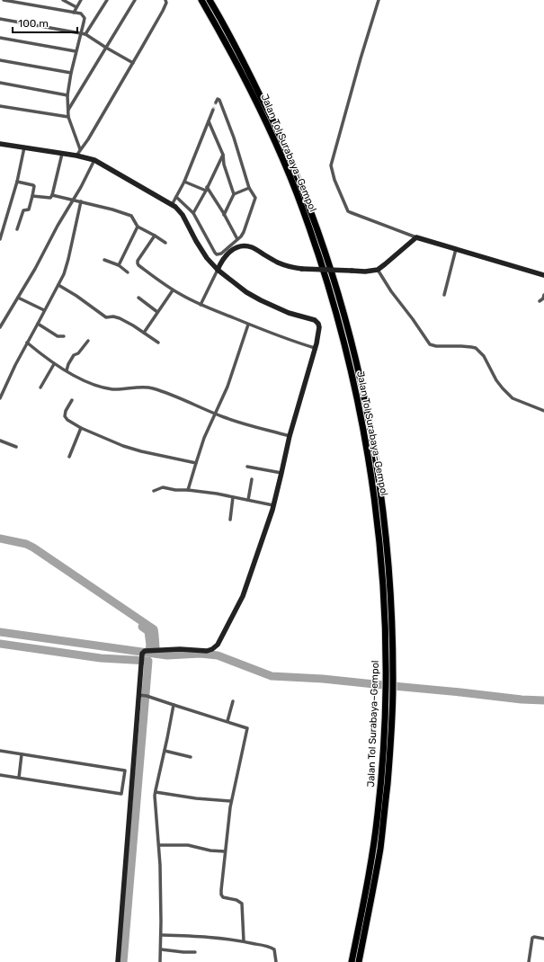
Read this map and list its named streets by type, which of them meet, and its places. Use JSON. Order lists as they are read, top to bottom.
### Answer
{
  "streets": {
    "highway": ["Jalan Tol Surabaya–Gempol"]
  },
  "scale_bar": "100 m"
}
